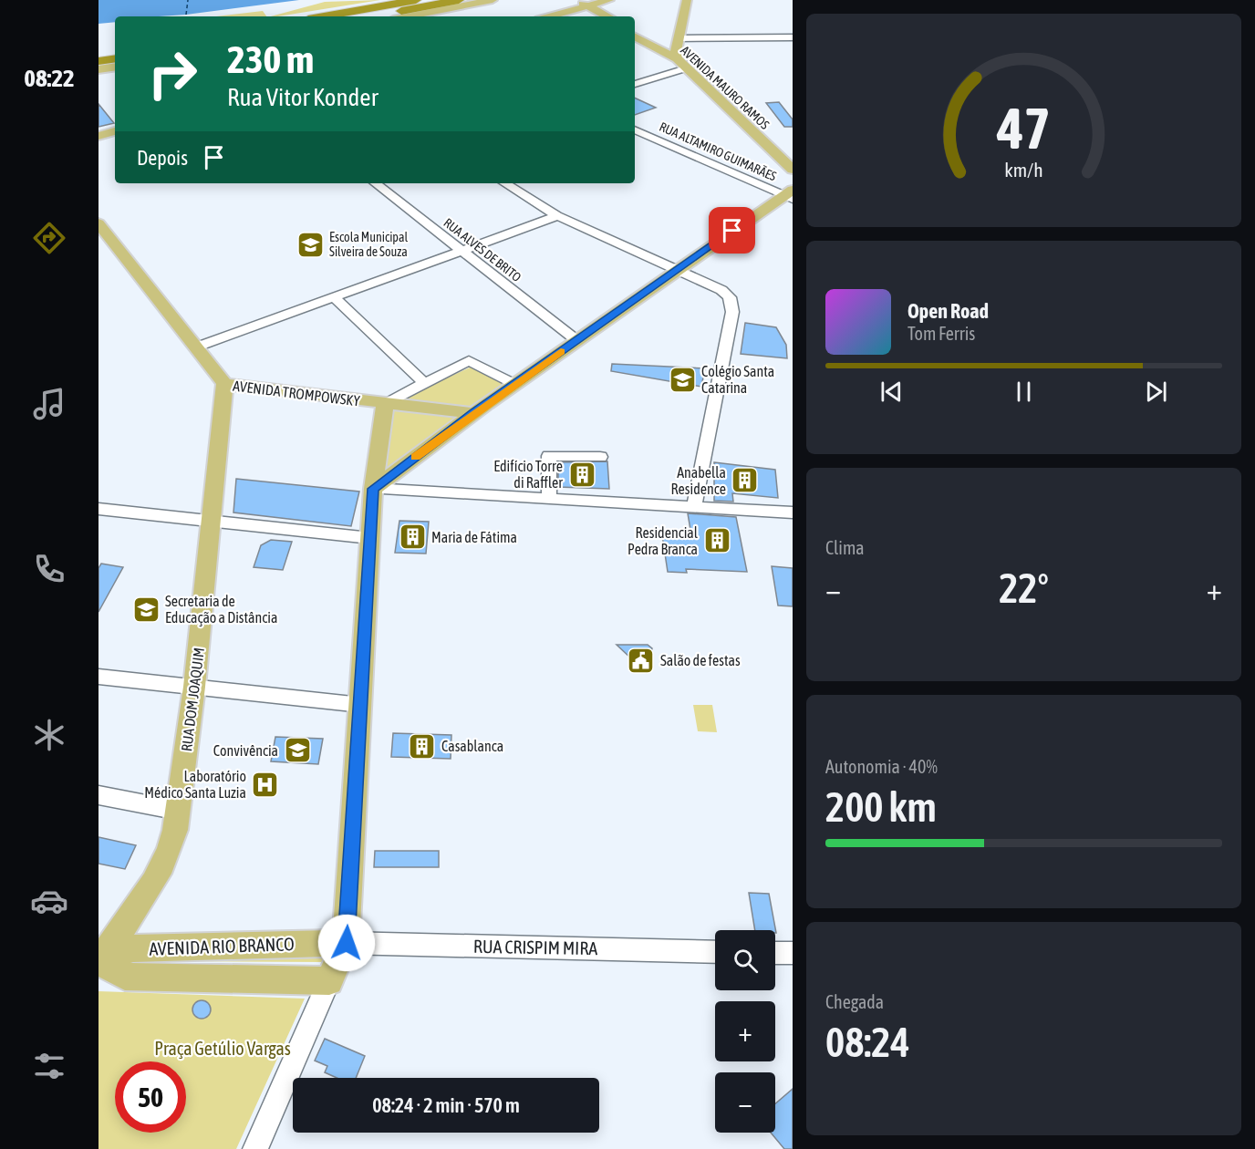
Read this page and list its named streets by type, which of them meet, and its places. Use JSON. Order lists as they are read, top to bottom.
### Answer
{
  "streets": {
    "main road": [
      "AVENIDA MAURO RAMOS",
      "AVENIDA TROMPOWSKY",
      "RUA DOM JOAQUIM",
      "AVENIDA RIO BRANCO"
    ],
    "street": ["RUA ALTAMIRO GUIMARÃES", "RUA ALVES DE BRITO", "RUA CRISPIM MIRA"]
  },
  "crossings": [
    ["AVENIDA TROMPOWSKY", "RUA DOM JOAQUIM"],
    ["RUA DOM JOAQUIM", "AVENIDA RIO BRANCO"],
    ["AVENIDA RIO BRANCO", "RUA CRISPIM MIRA"]
  ],
  "parks": ["Praça Getúlio Vargas"],
  "places": {
    "school or university": [
      "Escola Municipal Silveira de Souza",
      "Colégio Santa Catarina",
      "Secretaria de Educação a Distância",
      "Convivência"
    ],
    "building": [
      "Edifício Torre di Raffler",
      "Anabella Residence",
      "Maria de Fátima",
      "Residencial Pedra Branca",
      "Casablanca"
    ],
    "public building": ["Salão de festas"],
    "hospital": ["Laboratório Médico Santa Luzia"]
  },
  "page": {
    "tabs": "08:22",
    "turn": ["230 m", "Rua Vitor Konder"],
    "then": "Depois",
    "song": ["Open Road", "Tom Ferris"],
    "tile": [
      "Clima",
      ["Autonomia · 40%", "200 km"],
      ["Chegada", "08:24"]
    ],
    "heat": ["−", "22°", "+"],
    "map_buttons": ["+", "−"],
    "limit": "50",
    "trip": "08:24 · 2 min · 570 m",
    "gauge": ["47", "km/h"]
  }
}
